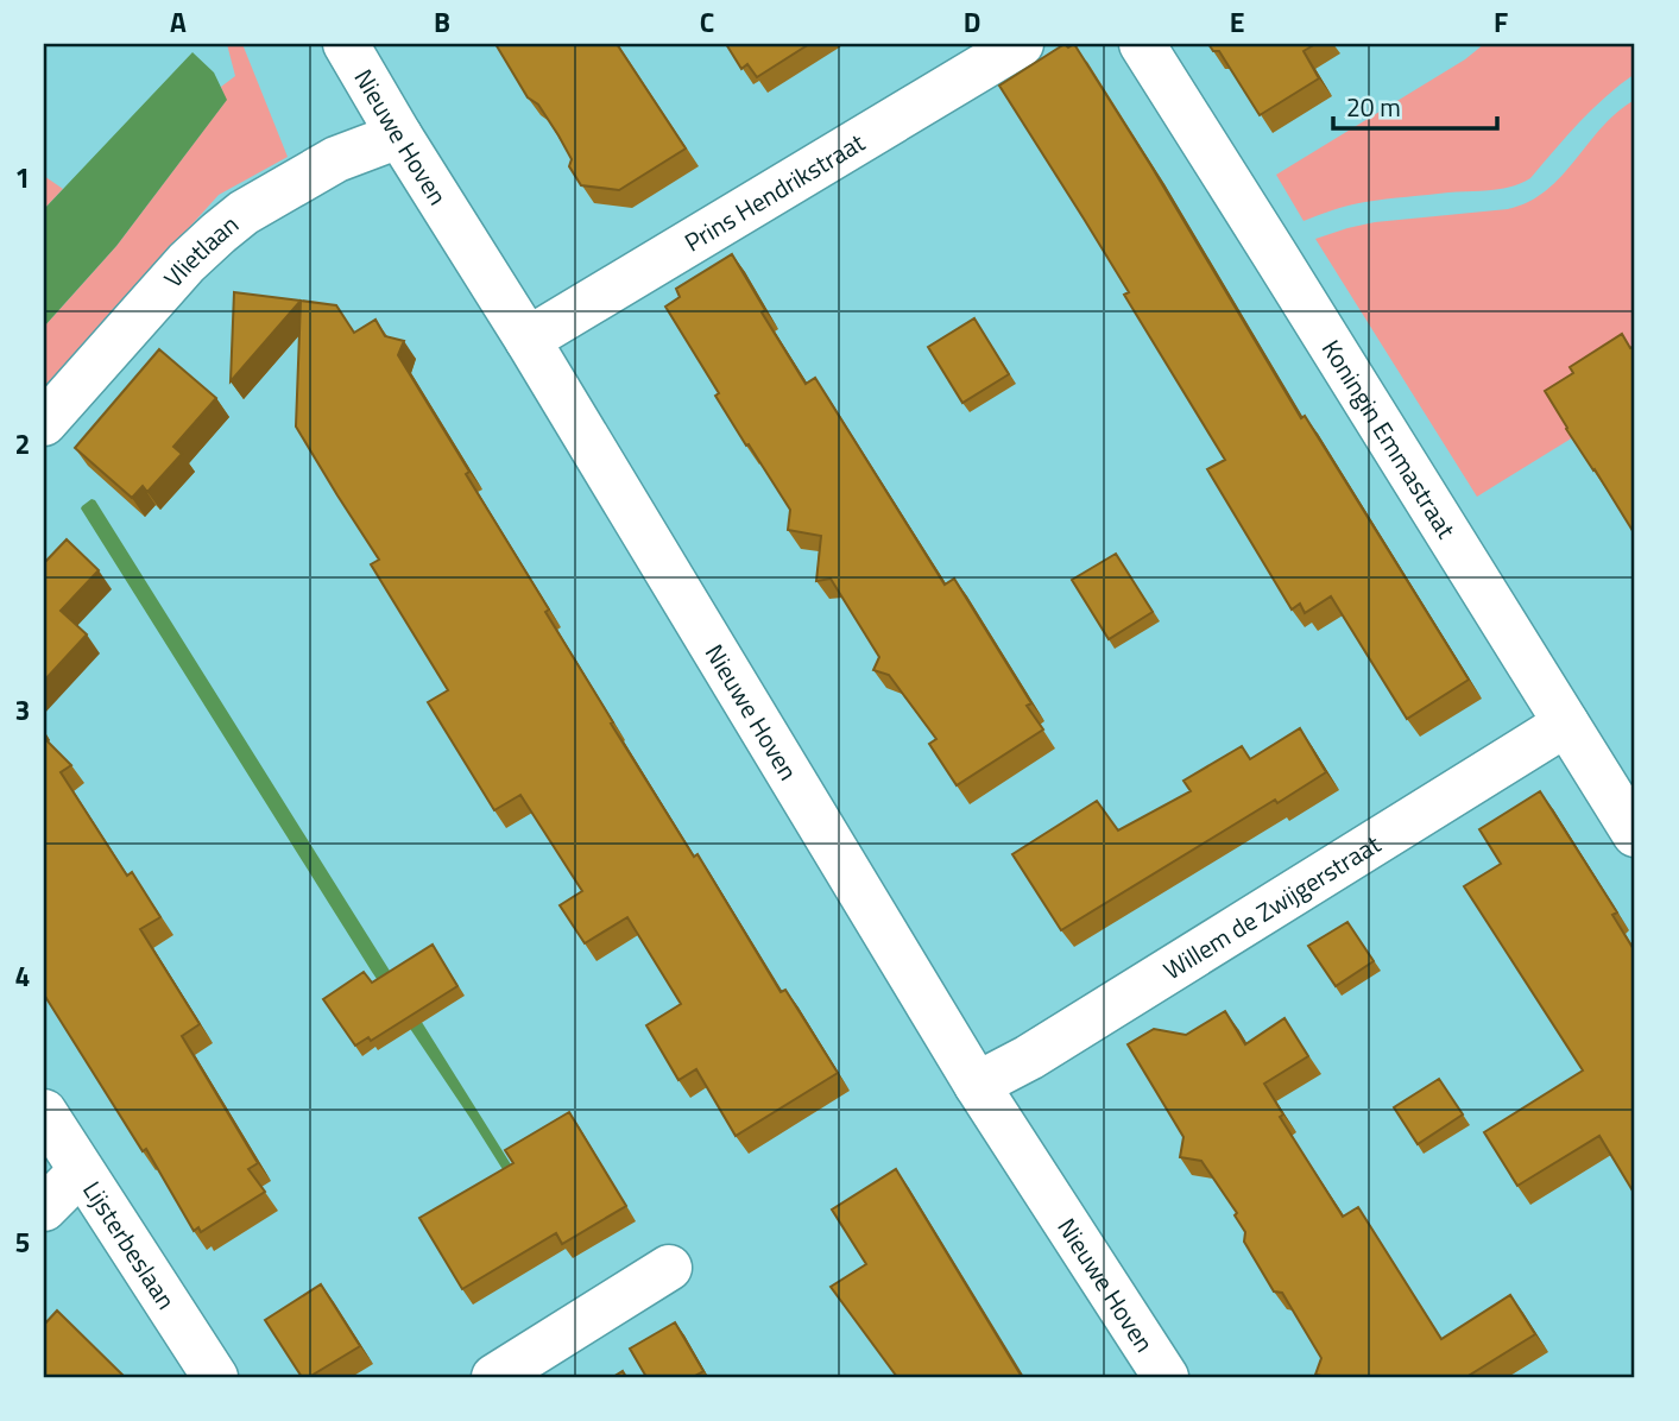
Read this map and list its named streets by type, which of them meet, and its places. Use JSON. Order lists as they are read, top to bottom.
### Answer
{
  "streets": {
    "street": [
      "Nieuwe Hoven",
      "Prins Hendrikstraat",
      "Vlietlaan",
      "Koningin Emmastraat",
      "Willem de Zwijgerstraat",
      "Lijsterbeslaan"
    ]
  },
  "crossings": [
    ["Nieuwe Hoven", "Prins Hendrikstraat"],
    ["Nieuwe Hoven", "Vlietlaan"],
    ["Nieuwe Hoven", "Willem de Zwijgerstraat"],
    ["Koningin Emmastraat", "Willem de Zwijgerstraat"]
  ],
  "scale_bar": "20 m",
  "grid": {
    "columns": [
      "A",
      "B",
      "C",
      "D",
      "E",
      "F"
    ],
    "rows": [
      "1",
      "2",
      "3",
      "4",
      "5"
    ]
  }
}
